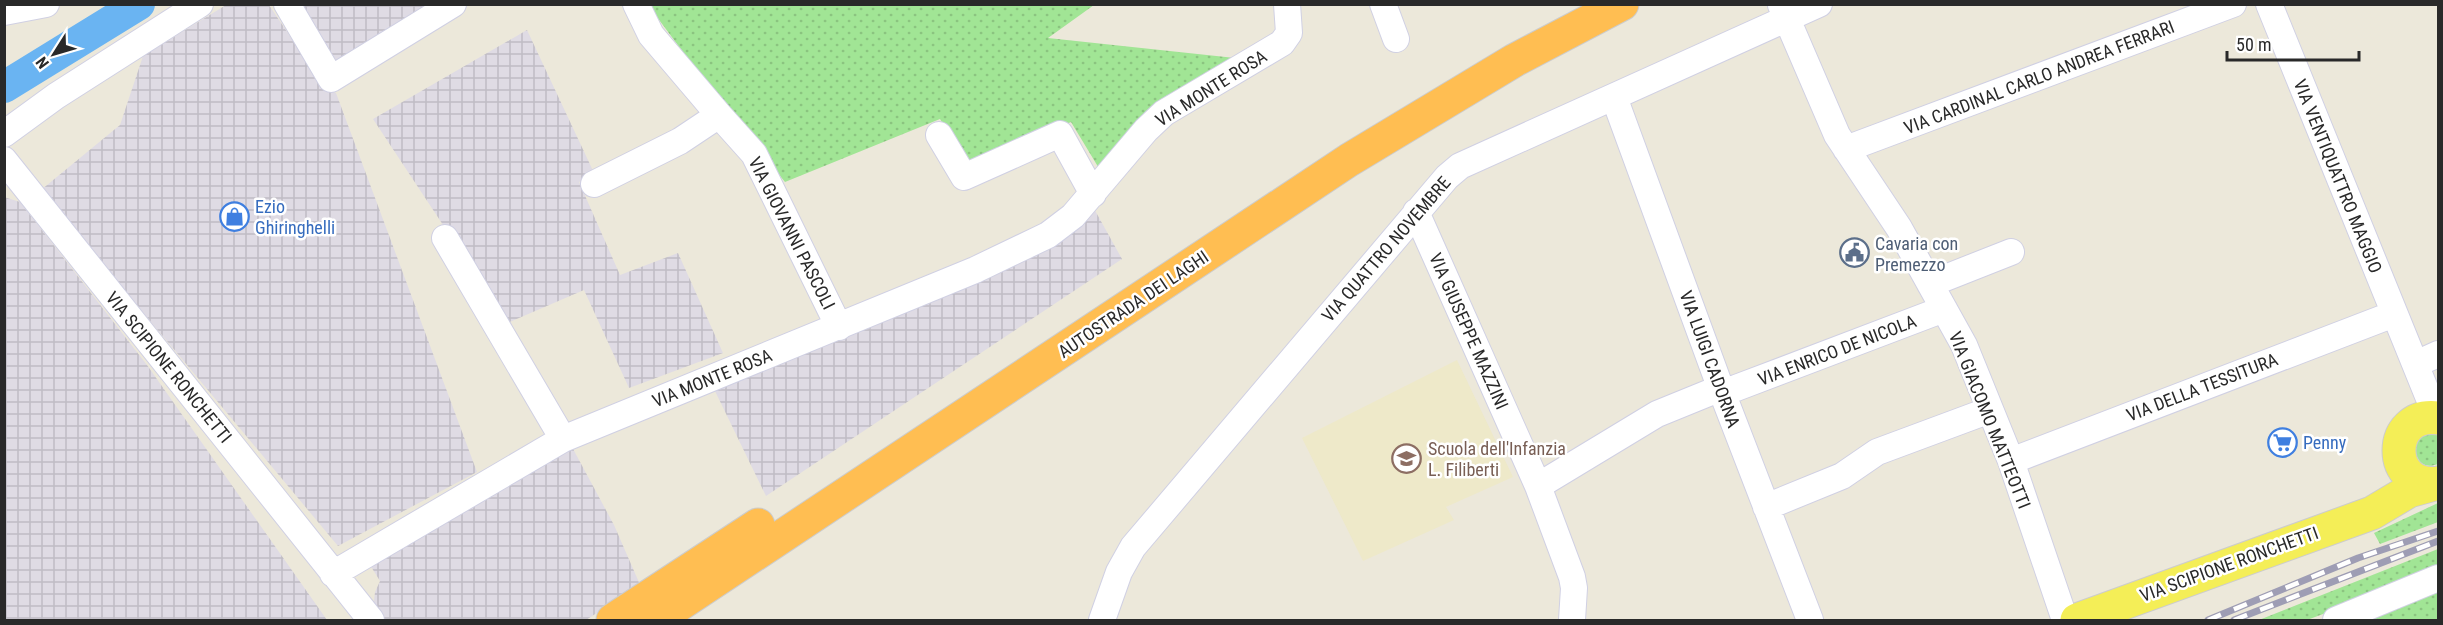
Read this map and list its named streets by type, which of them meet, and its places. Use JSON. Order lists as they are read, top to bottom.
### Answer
{
  "streets": {
    "highway": ["AUTOSTRADA DEI LAGHI"],
    "main road": ["VIA SCIPIONE RONCHETTI"],
    "street": [
      "VIA CARDINAL CARLO ANDREA FERRARI",
      "VIA MONTE ROSA",
      "VIA VENTIQUATTRO MAGGIO",
      "VIA GIOVANNI PASCOLI",
      "VIA QUATTRO NOVEMBRE",
      "VIA GIUSEPPE MAZZINI",
      "VIA ENRICO DE NICOLA",
      "VIA LUIGI CADORNA",
      "VIA DELLA TESSITURA",
      "VIA GIACOMO MATTEOTTI"
    ]
  },
  "crossings": [
    ["VIA CARDINAL CARLO ANDREA FERRARI", "VIA GIACOMO MATTEOTTI"],
    ["VIA MONTE ROSA", "VIA GIOVANNI PASCOLI"],
    ["VIA MONTE ROSA", "VIA SCIPIONE RONCHETTI"],
    ["VIA VENTIQUATTRO MAGGIO", "VIA SCIPIONE RONCHETTI"],
    ["VIA VENTIQUATTRO MAGGIO", "VIA DELLA TESSITURA"],
    ["VIA QUATTRO NOVEMBRE", "VIA GIUSEPPE MAZZINI"],
    ["VIA QUATTRO NOVEMBRE", "VIA LUIGI CADORNA"],
    ["VIA QUATTRO NOVEMBRE", "VIA GIACOMO MATTEOTTI"],
    ["VIA GIUSEPPE MAZZINI", "VIA ENRICO DE NICOLA"],
    ["VIA ENRICO DE NICOLA", "VIA LUIGI CADORNA"],
    ["VIA ENRICO DE NICOLA", "VIA GIACOMO MATTEOTTI"],
    ["VIA DELLA TESSITURA", "VIA GIACOMO MATTEOTTI"]
  ],
  "places": {
    "shop": ["Ezio Ghiringhelli"],
    "public building": ["Cavaria con Premezzo"],
    "supermarket": ["Penny"],
    "school or university": ["Scuola dell'Infanzia L. Filiberti"]
  },
  "scale_bar": "50 m",
  "north": "bottom left"
}
